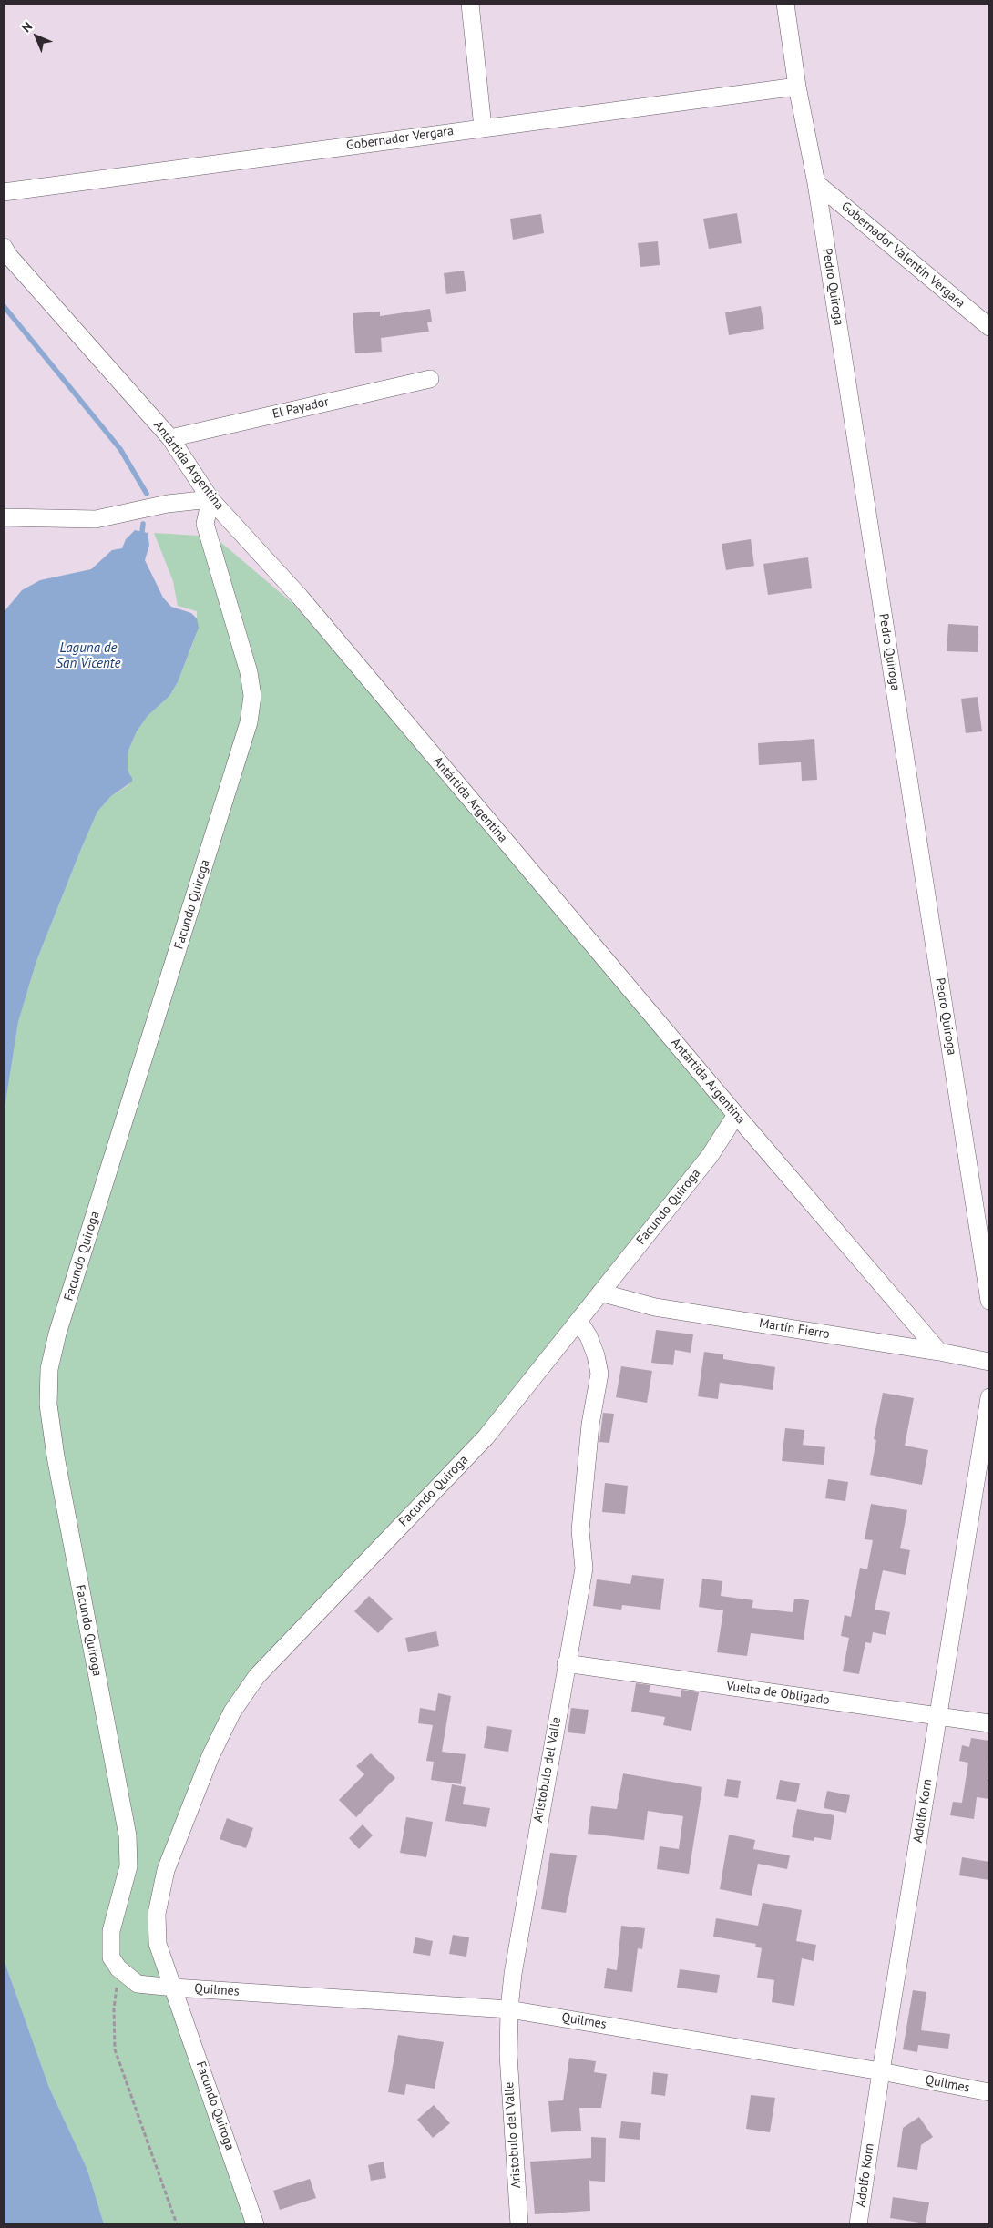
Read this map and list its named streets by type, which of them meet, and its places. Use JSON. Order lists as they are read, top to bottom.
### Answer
{
  "streets": {
    "street": [
      "Gobernador Vergara",
      "Gobernador Valentín Vergara",
      "Pedro Quiroga",
      "El Payador",
      "Antártida Argentina",
      "Facundo Quiroga",
      "Martín Fierro",
      "Vuelta de Obligado",
      "Aristobulo del Valle",
      "Adolfo Korn",
      "Quilmes"
    ]
  },
  "crossings": [
    ["Gobernador Vergara", "Pedro Quiroga"],
    ["Gobernador Valentín Vergara", "Pedro Quiroga"],
    ["El Payador", "Antártida Argentina"],
    ["Antártida Argentina", "Facundo Quiroga"],
    ["Antártida Argentina", "Martín Fierro"],
    ["Facundo Quiroga", "Martín Fierro"],
    ["Facundo Quiroga", "Aristobulo del Valle"],
    ["Facundo Quiroga", "Quilmes"],
    ["Vuelta de Obligado", "Aristobulo del Valle"],
    ["Vuelta de Obligado", "Adolfo Korn"],
    ["Aristobulo del Valle", "Quilmes"],
    ["Adolfo Korn", "Quilmes"]
  ],
  "water": ["Laguna de San Vicente"],
  "north": "top left"
}
